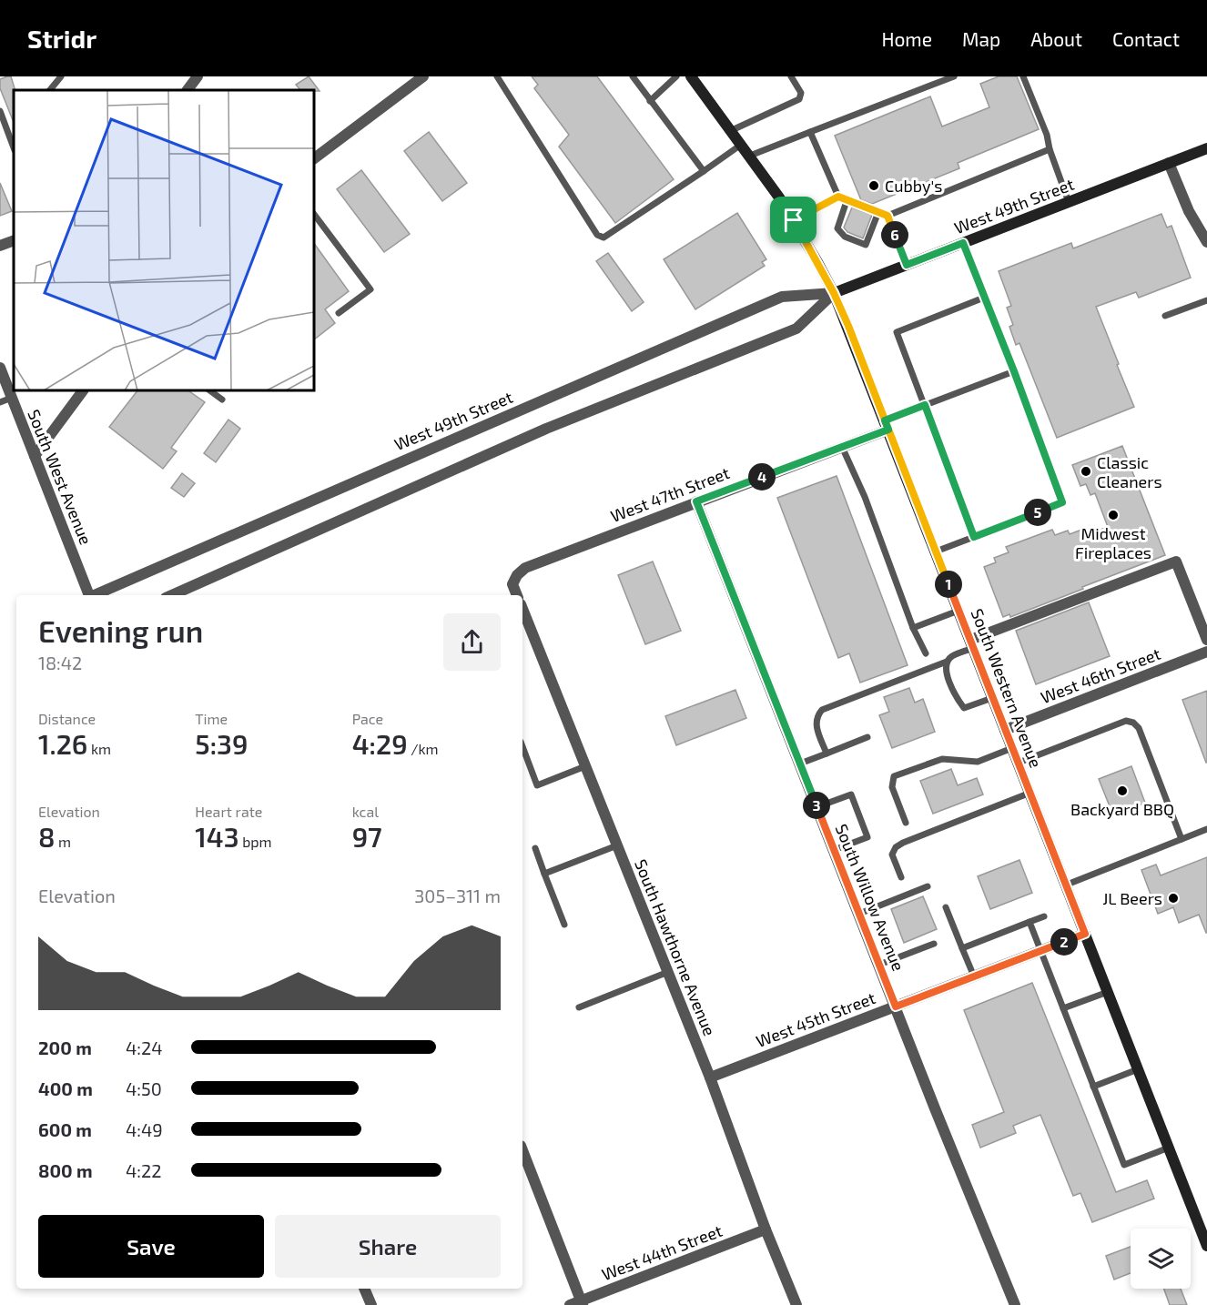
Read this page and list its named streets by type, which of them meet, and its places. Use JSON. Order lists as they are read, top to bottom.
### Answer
{
  "streets": {
    "main road": ["West 49th Street", "South Western Avenue"],
    "street": [
      "South West Avenue",
      "West 47th Street",
      "West 46th Street",
      "South Willow Avenue",
      "South Hawthorne Avenue",
      "West 45th Street",
      "West 44th Street"
    ]
  },
  "crossings": [
    ["West 49th Street", "South Western Avenue"],
    ["West 47th Street", "South Western Avenue"],
    ["West 47th Street", "South Willow Avenue"],
    ["West 47th Street", "South Hawthorne Avenue"],
    ["West 46th Street", "South Western Avenue"],
    ["South Western Avenue", "West 45th Street"],
    ["South Willow Avenue", "West 45th Street"],
    ["South Hawthorne Avenue", "West 45th Street"],
    ["South Hawthorne Avenue", "West 44th Street"]
  ],
  "places": [
    "Cubby's",
    "Classic Cleaners",
    "Midwest Fireplaces",
    "Backyard BBQ",
    "JL Beers"
  ],
  "page": {
    "header": "Stridr",
    "nav": [
      "Home",
      "Map",
      "About",
      "Contact"
    ],
    "pins": [
      "6",
      "4",
      "5",
      "1",
      "3",
      "2"
    ],
    "heading": ["Evening run", "18:42"],
    "stats": [
      ["Distance", "1.26 km"],
      ["Time", "5:39"],
      ["Pace", "4:29 /km"],
      ["Elevation", "8 m"],
      ["Heart rate", "143 bpm"],
      ["kcal", "97"]
    ],
    "chart": ["Elevation", "305–311 m"],
    "list": [
      {
        "name": "200 m",
        "note": "4:24"
      },
      {
        "name": "400 m",
        "note": "4:50"
      },
      {
        "name": "600 m",
        "note": "4:49"
      },
      {
        "name": "800 m",
        "note": "4:22"
      }
    ],
    "buttons": ["Save", "Share"]
  }
}
